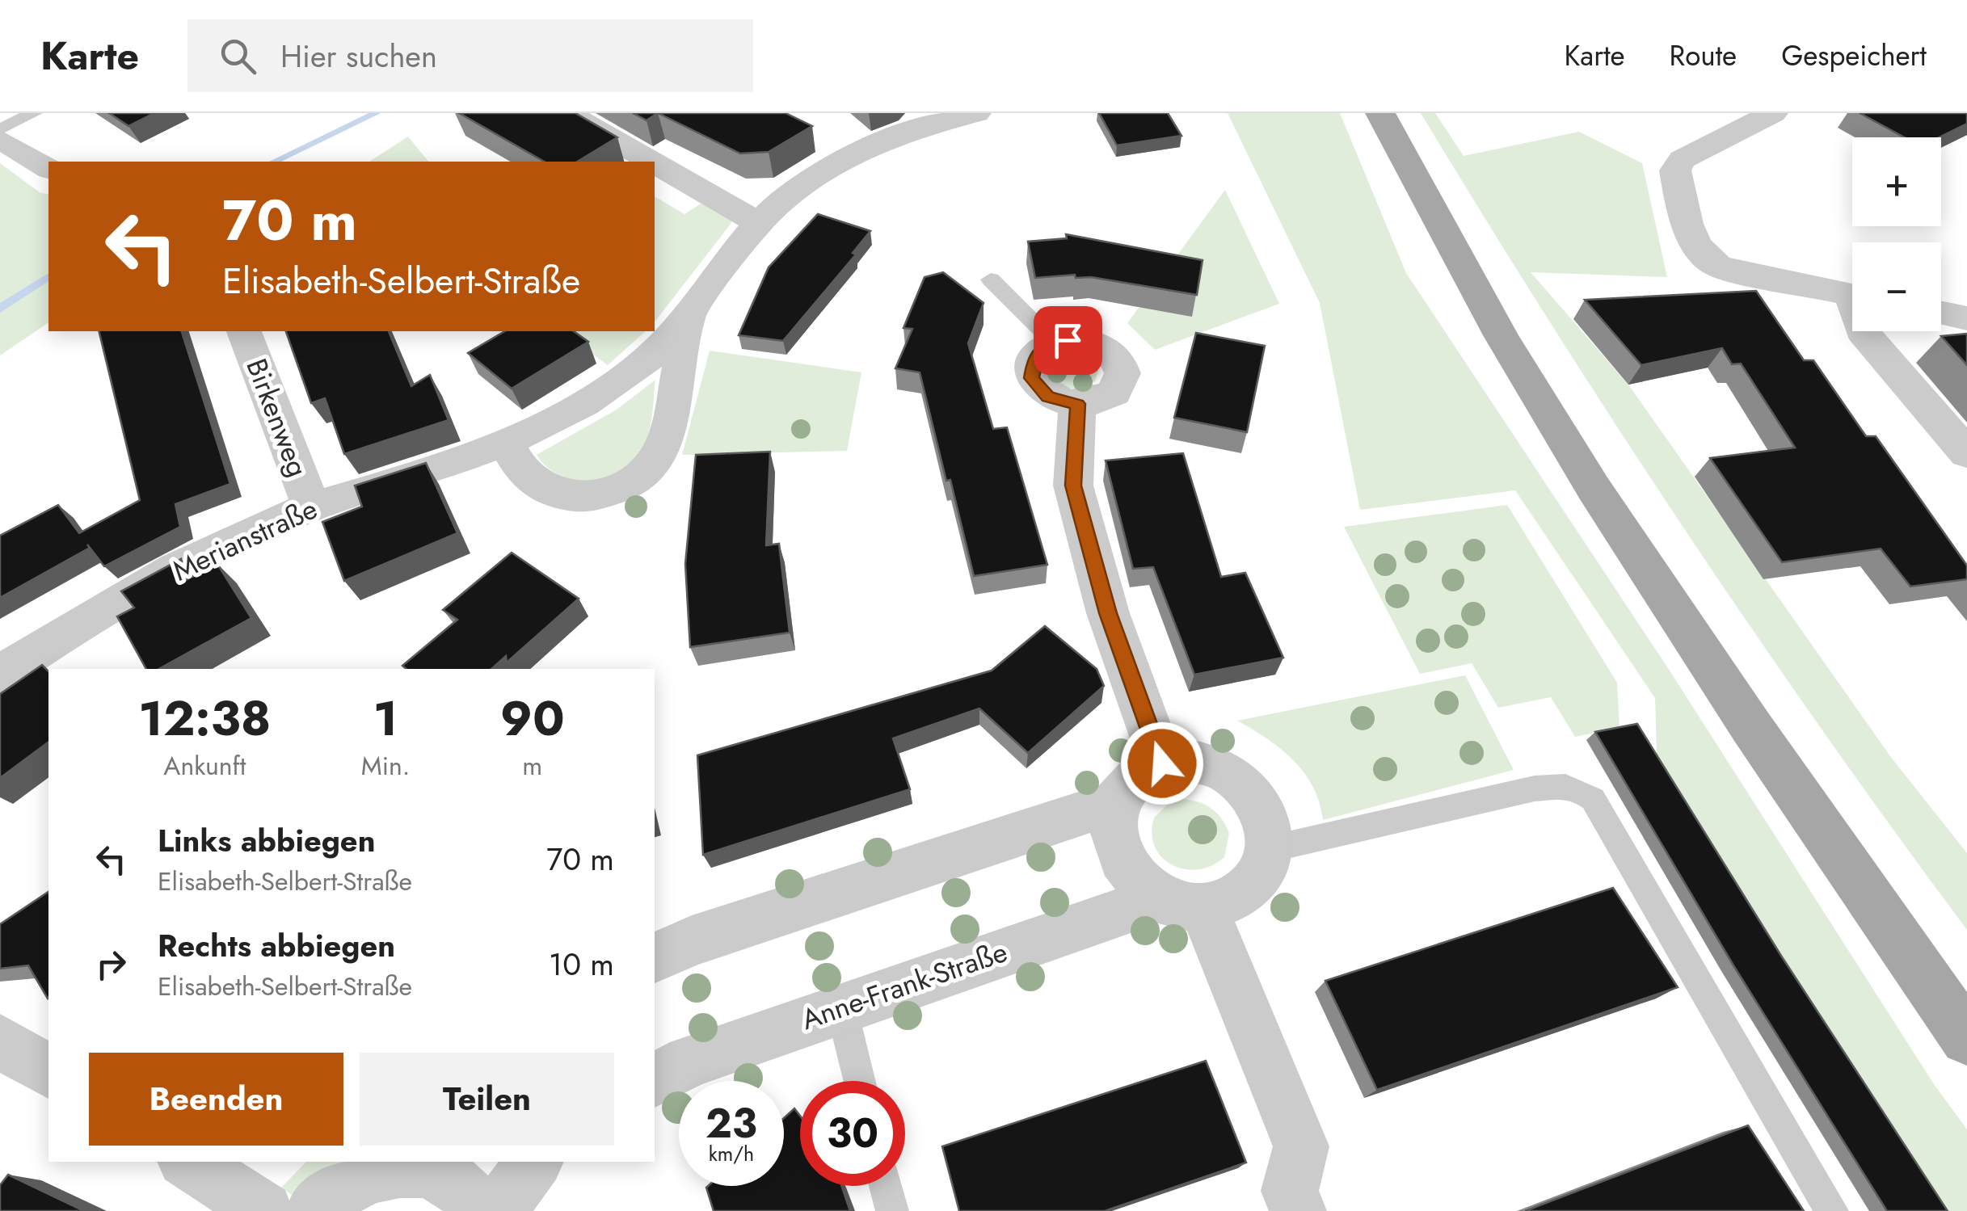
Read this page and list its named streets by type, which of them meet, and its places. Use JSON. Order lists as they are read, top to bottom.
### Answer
{
  "streets": {
    "street": ["Birkenweg", "Merianstraße", "Anne-Frank-Straße"]
  },
  "crossings": [
    ["Birkenweg", "Merianstraße"]
  ],
  "page": {
    "header": "Karte",
    "search": "Hier suchen",
    "nav": ["Karte", "Route", "Gespeichert"],
    "map_buttons": ["+", "−"],
    "turn": ["70 m", "Elisabeth-Selbert-Straße"],
    "eta": [
      "12:38",
      "Ankunft",
      "1",
      "Min.",
      "90",
      "m"
    ],
    "list": [
      {
        "name": "Links abbiegen",
        "note": "Elisabeth-Selbert-Straße",
        "value": "70 m"
      },
      {
        "name": "Rechts abbiegen",
        "note": "Elisabeth-Selbert-Straße",
        "value": "10 m"
      }
    ],
    "buttons": ["Beenden", "Teilen"],
    "speed": "23 km/h",
    "limit": "30"
  }
}
